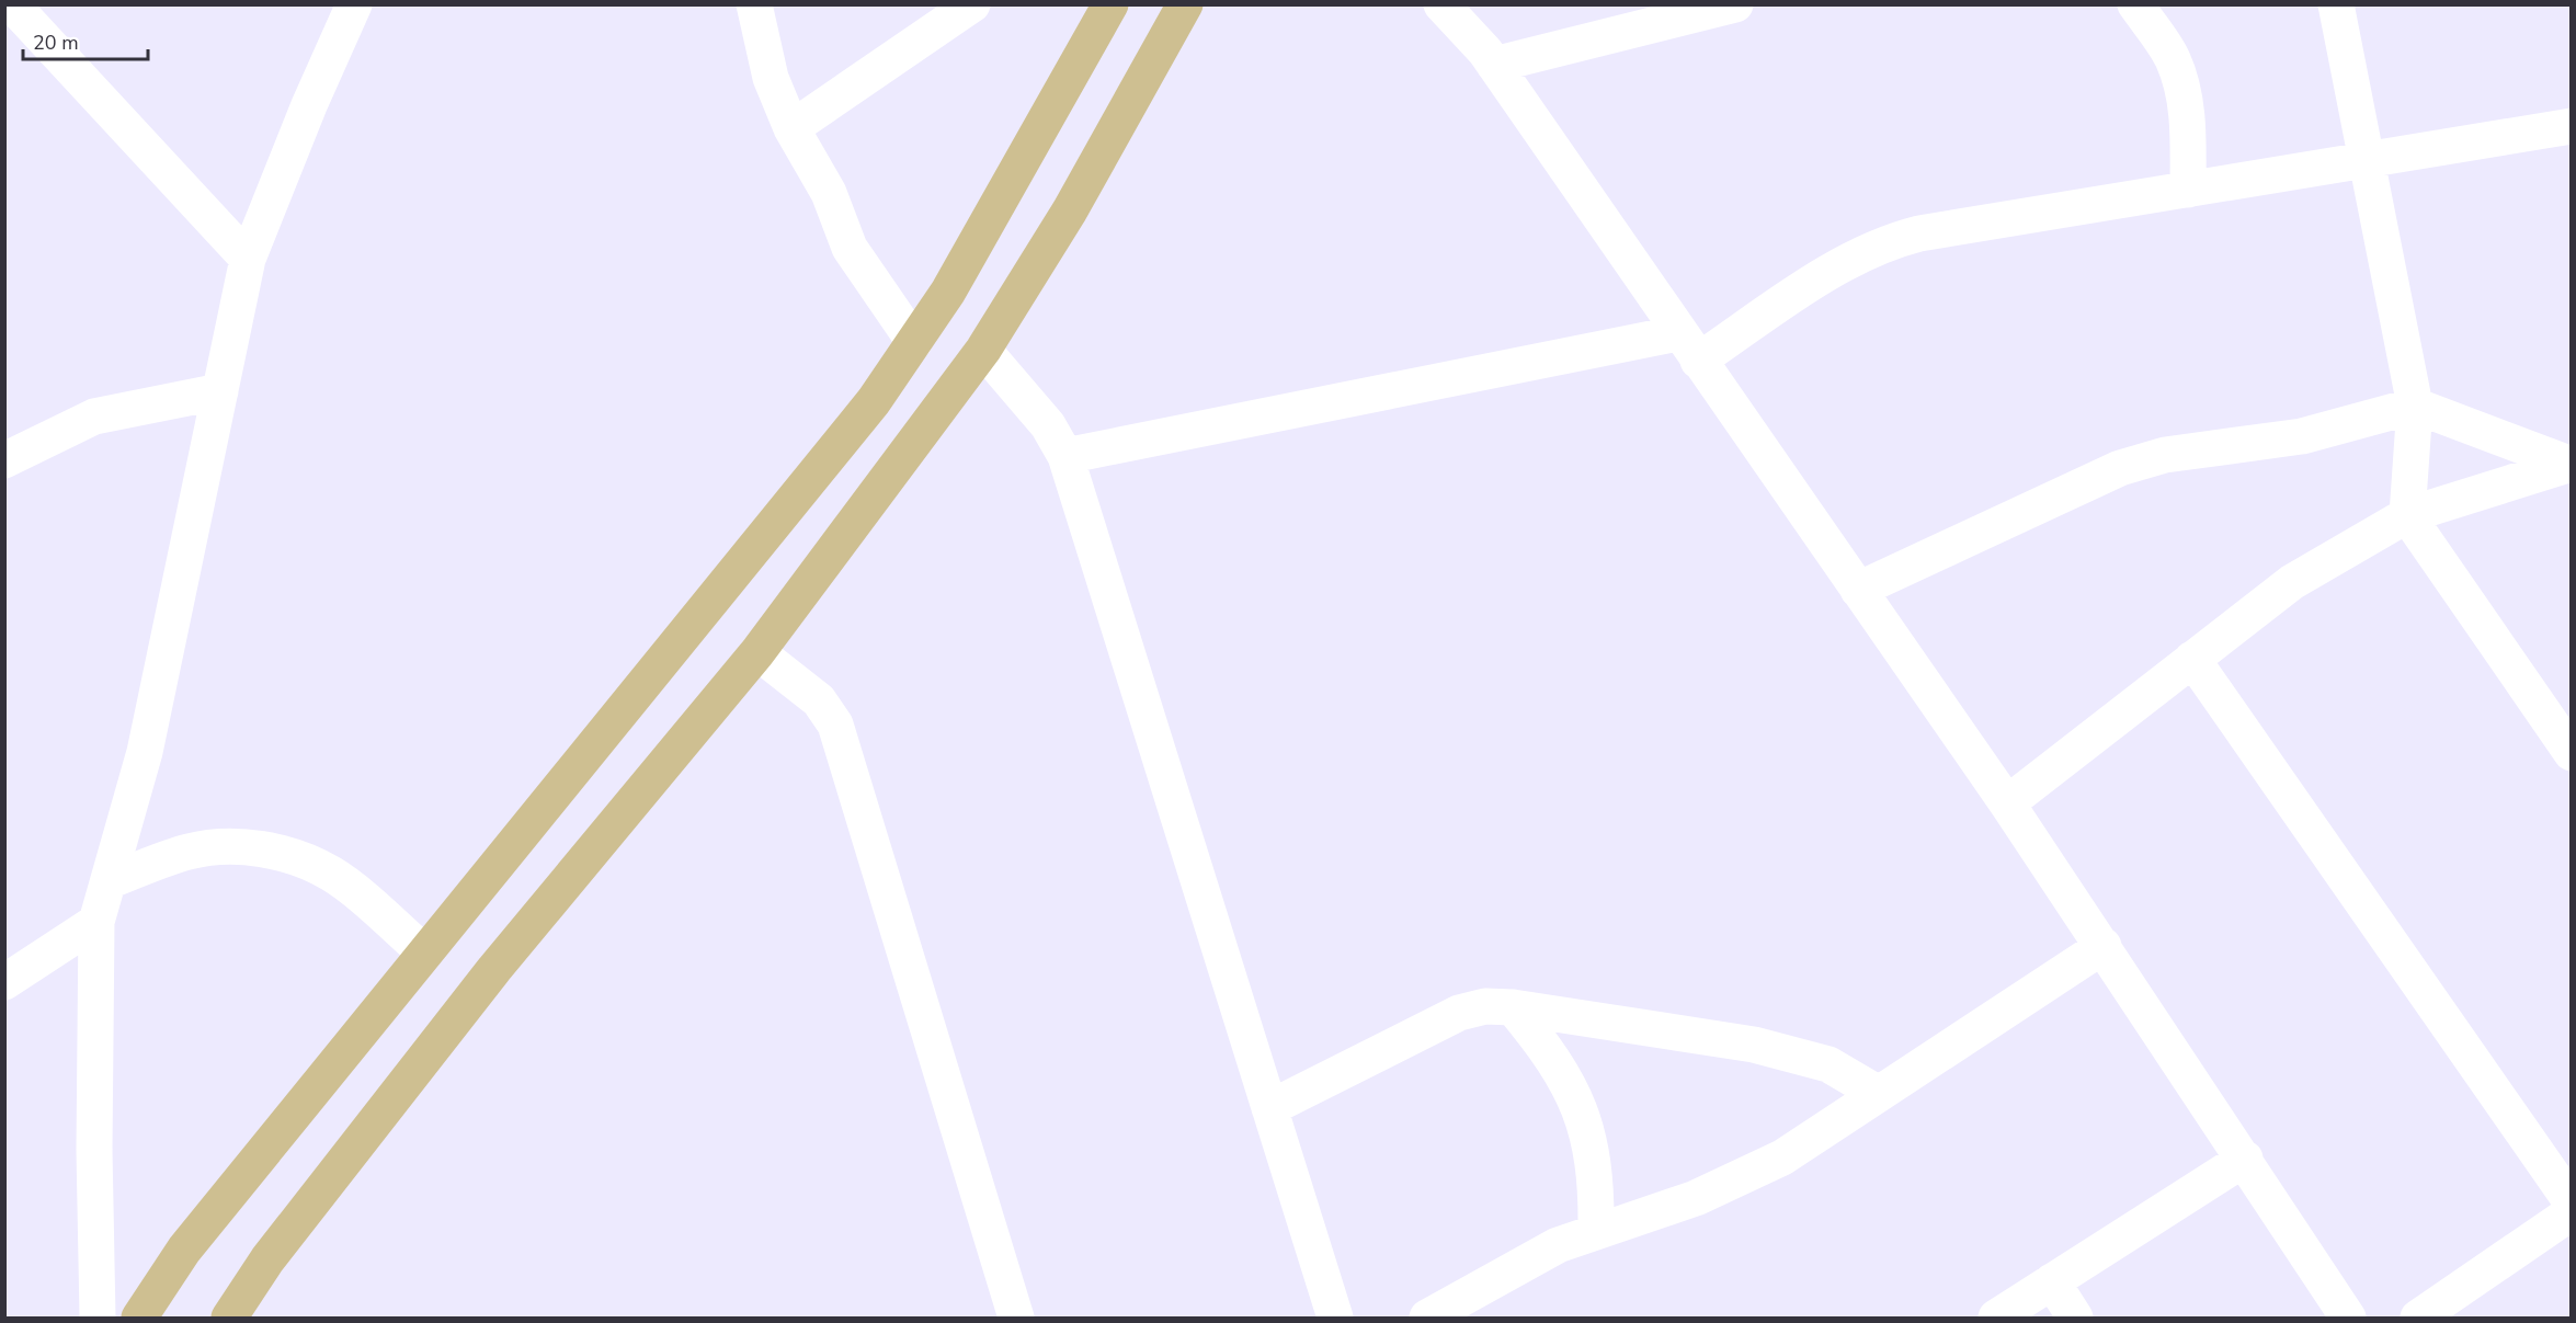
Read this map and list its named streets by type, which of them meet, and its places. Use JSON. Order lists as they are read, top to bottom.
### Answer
{
  "scale_bar": "20 m"
}
